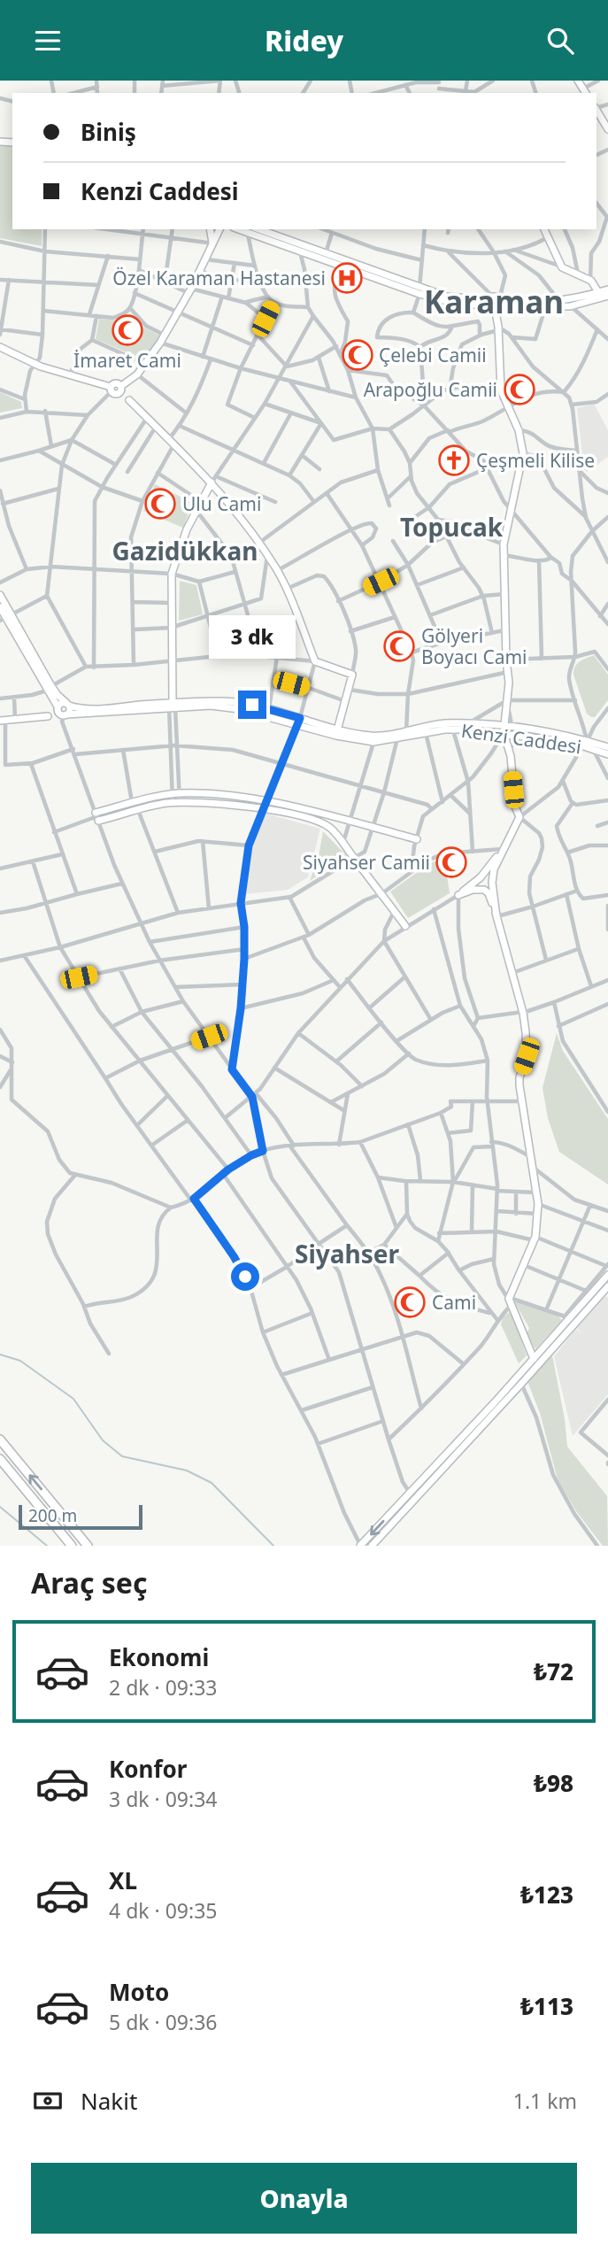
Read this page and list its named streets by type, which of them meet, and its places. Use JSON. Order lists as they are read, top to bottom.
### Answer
{
  "streets": {
    "street": ["Kenzi Caddesi"]
  },
  "districts": [
    "Karaman",
    "Topucak",
    "Gazidükkan",
    "Siyahser"
  ],
  "places": {
    "hospital": ["Özel Karaman Hastanesi"],
    "mosque": [
      "İmaret Cami",
      "Çelebi Camii",
      "Arapoğlu Camii",
      "Ulu Cami",
      "Gölyeri Boyacı Cami",
      "Siyahser Camii",
      "Cami"
    ],
    "church": ["Çeşmeli Kilise"]
  },
  "scale_bar": "200 m",
  "page": {
    "header": "Ridey",
    "banner": ["Biniş", "Kenzi Caddesi"],
    "bubble": "3 dk",
    "scale": "200 m",
    "heading": "Araç seç",
    "list": [
      {
        "name": "Ekonomi",
        "note": "2 dk · 09:33",
        "value": "₺72"
      },
      {
        "name": "Konfor",
        "note": "3 dk · 09:34",
        "value": "₺98"
      },
      {
        "name": "XL",
        "note": "4 dk · 09:35",
        "value": "₺123"
      },
      {
        "name": "Moto",
        "note": "5 dk · 09:36",
        "value": "₺113"
      }
    ],
    "pay": ["Nakit", "1.1 km"],
    "buttons": "Onayla"
  }
}
